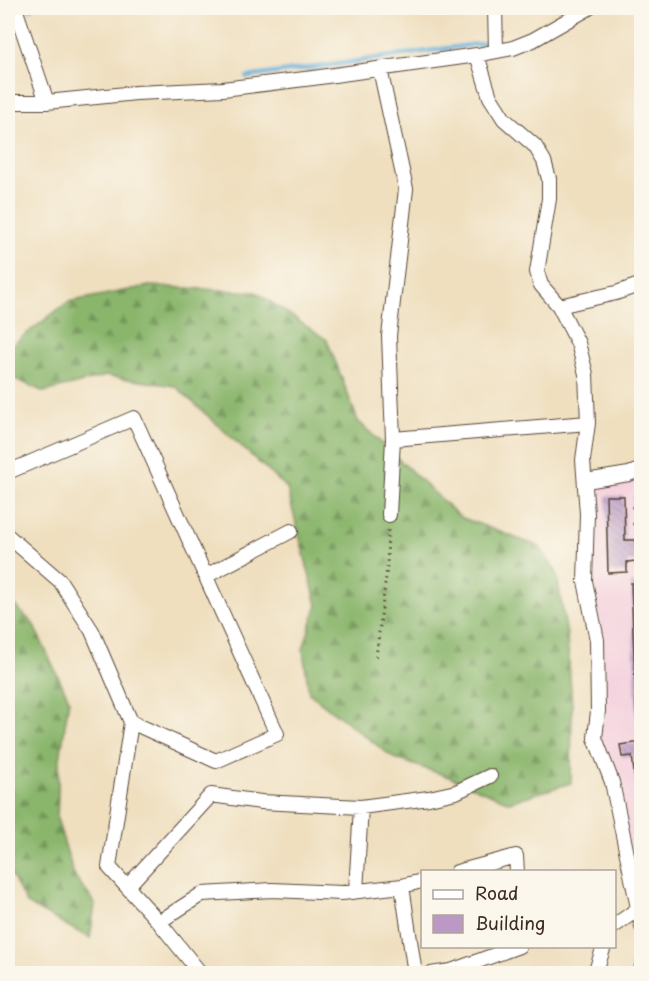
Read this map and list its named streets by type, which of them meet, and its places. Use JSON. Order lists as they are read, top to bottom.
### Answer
{
  "legend": ["Road", "Building"]
}
